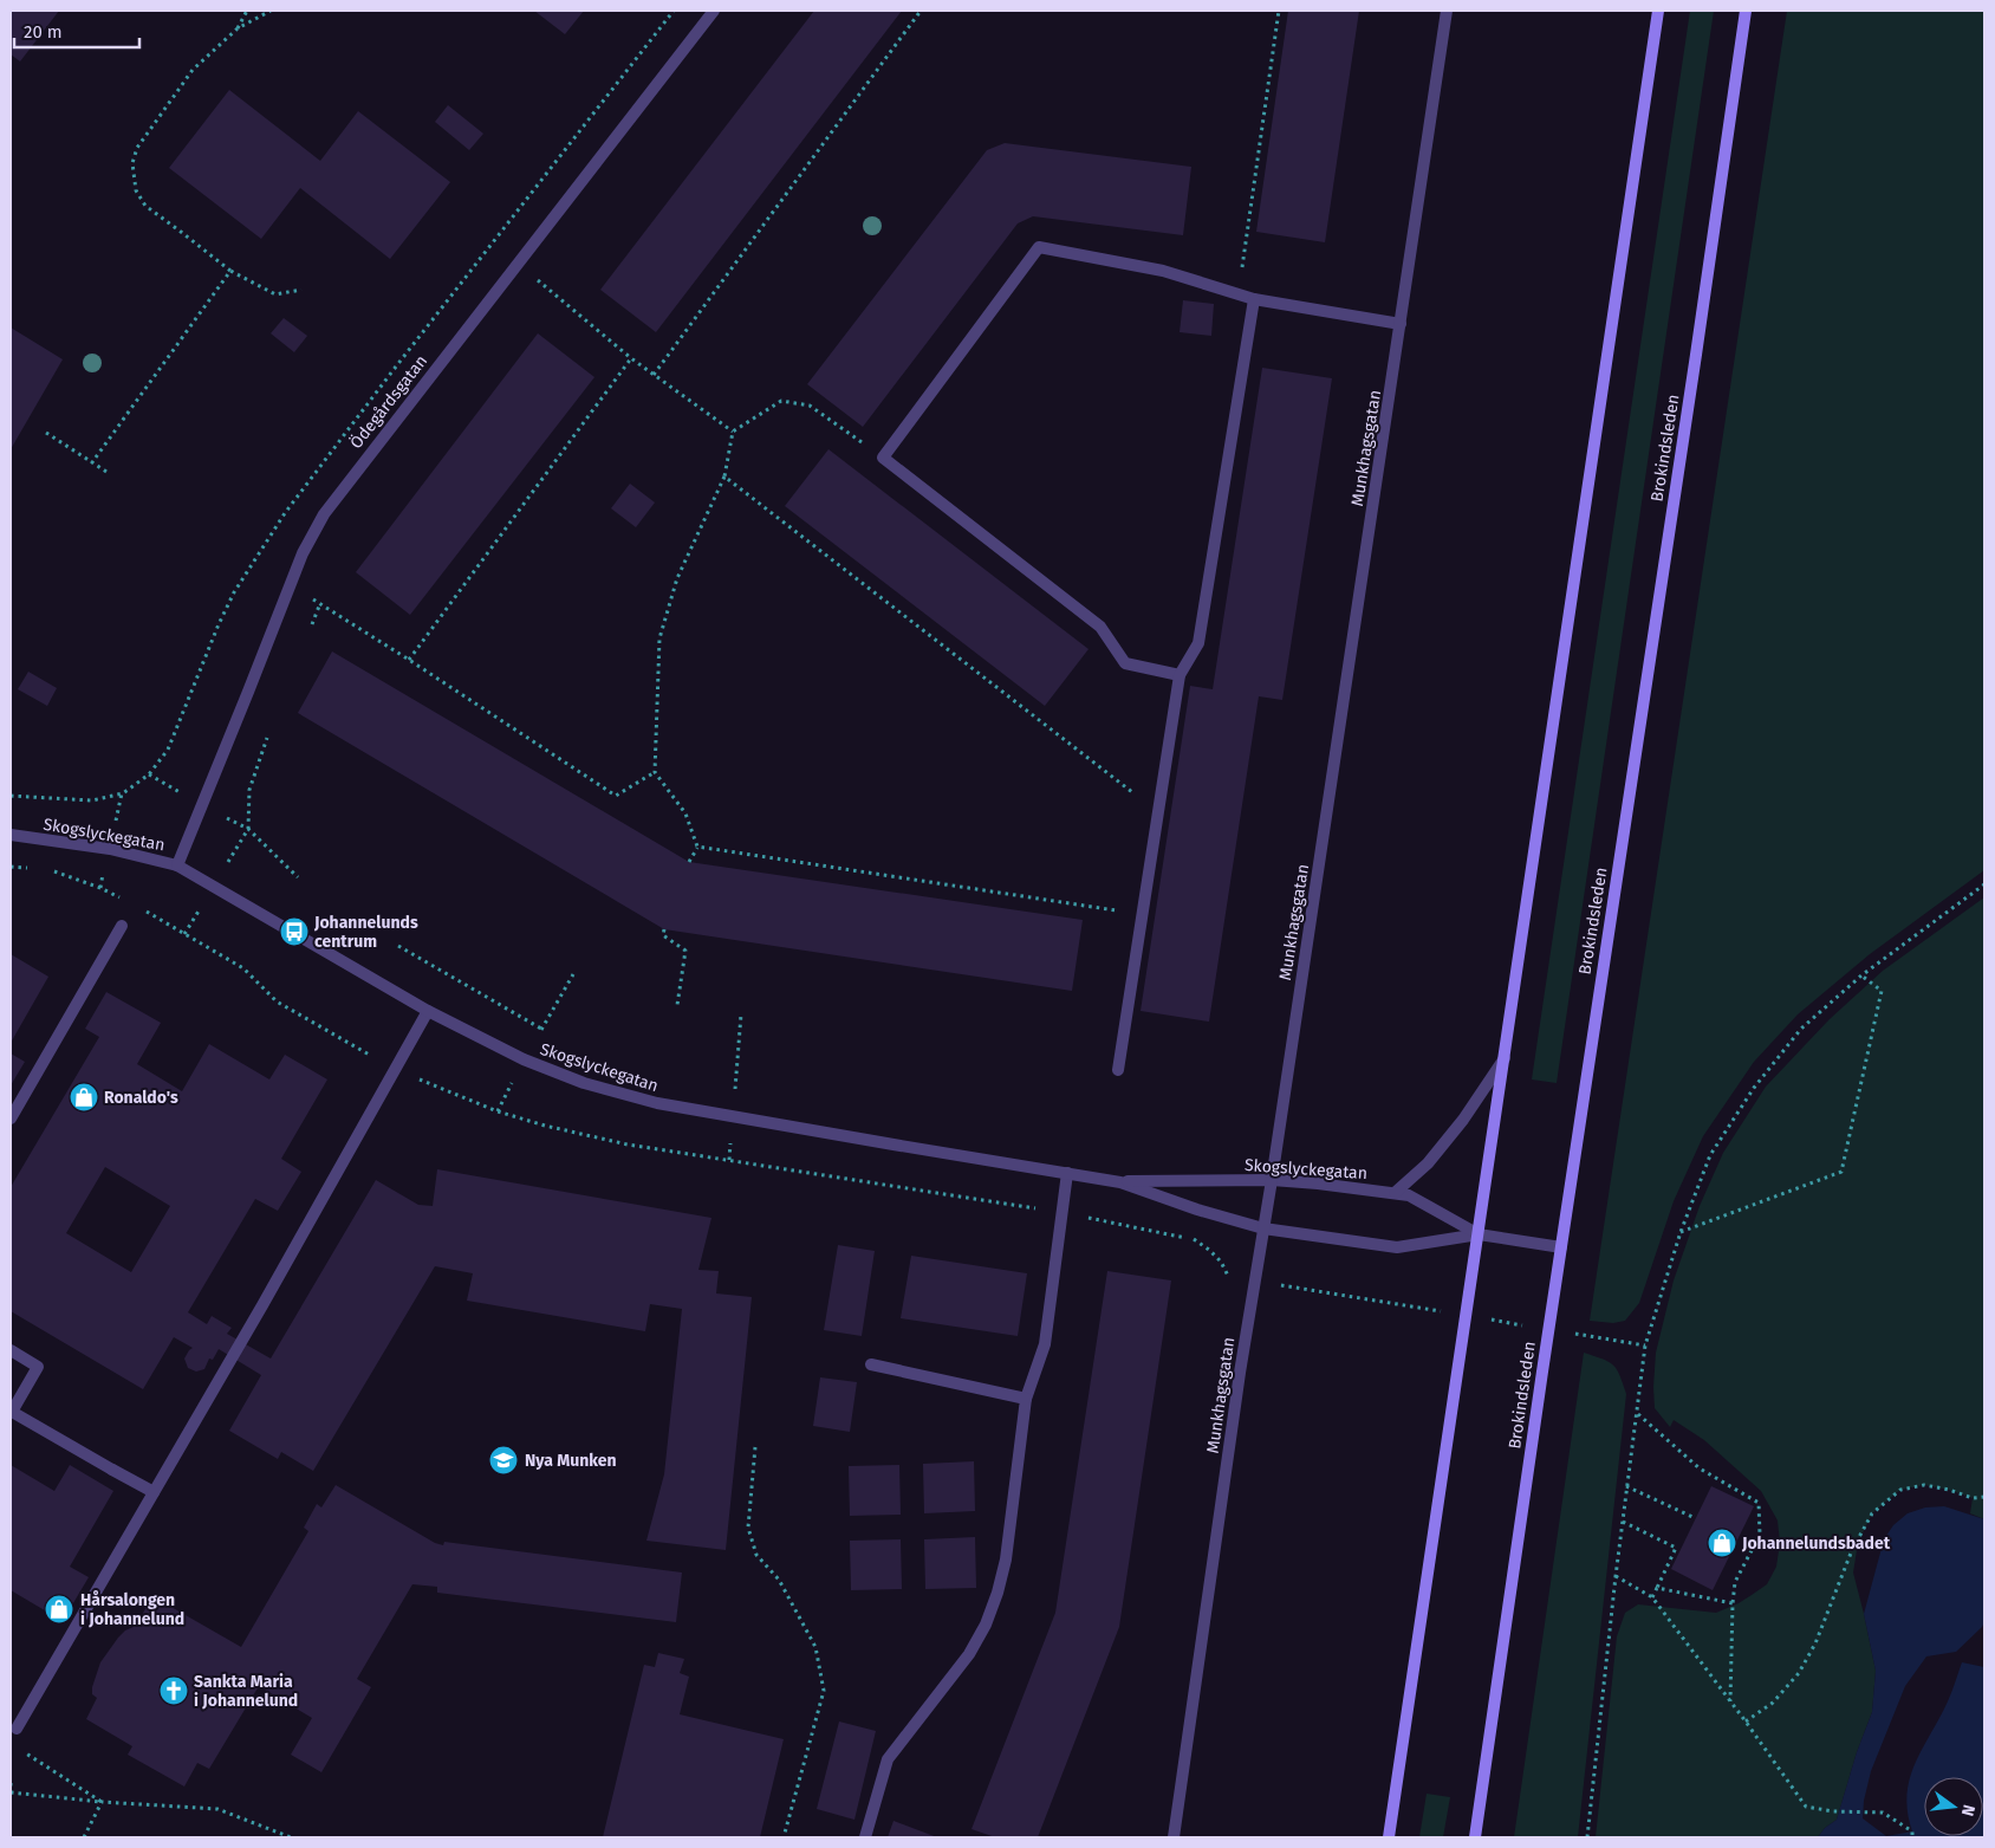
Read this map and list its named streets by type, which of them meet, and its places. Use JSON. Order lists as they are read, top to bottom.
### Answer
{
  "streets": {
    "main road": ["Brokindsleden"],
    "street": ["Ödegårdsgatan", "Munkhagsgatan", "Skogslyckegatan"]
  },
  "crossings": [
    ["Ödegårdsgatan", "Skogslyckegatan"],
    ["Munkhagsgatan", "Skogslyckegatan"],
    ["Brokindsleden", "Skogslyckegatan"]
  ],
  "places": {
    "bus stop": ["Johannelunds centrum"],
    "shop": ["Ronaldo's", "Johannelundsbadet", "Hårsalongen i Johannelund"],
    "school or university": ["Nya Munken"],
    "church": ["Sankta Maria i Johannelund"]
  },
  "scale_bar": "20 m",
  "north": "right"
}
